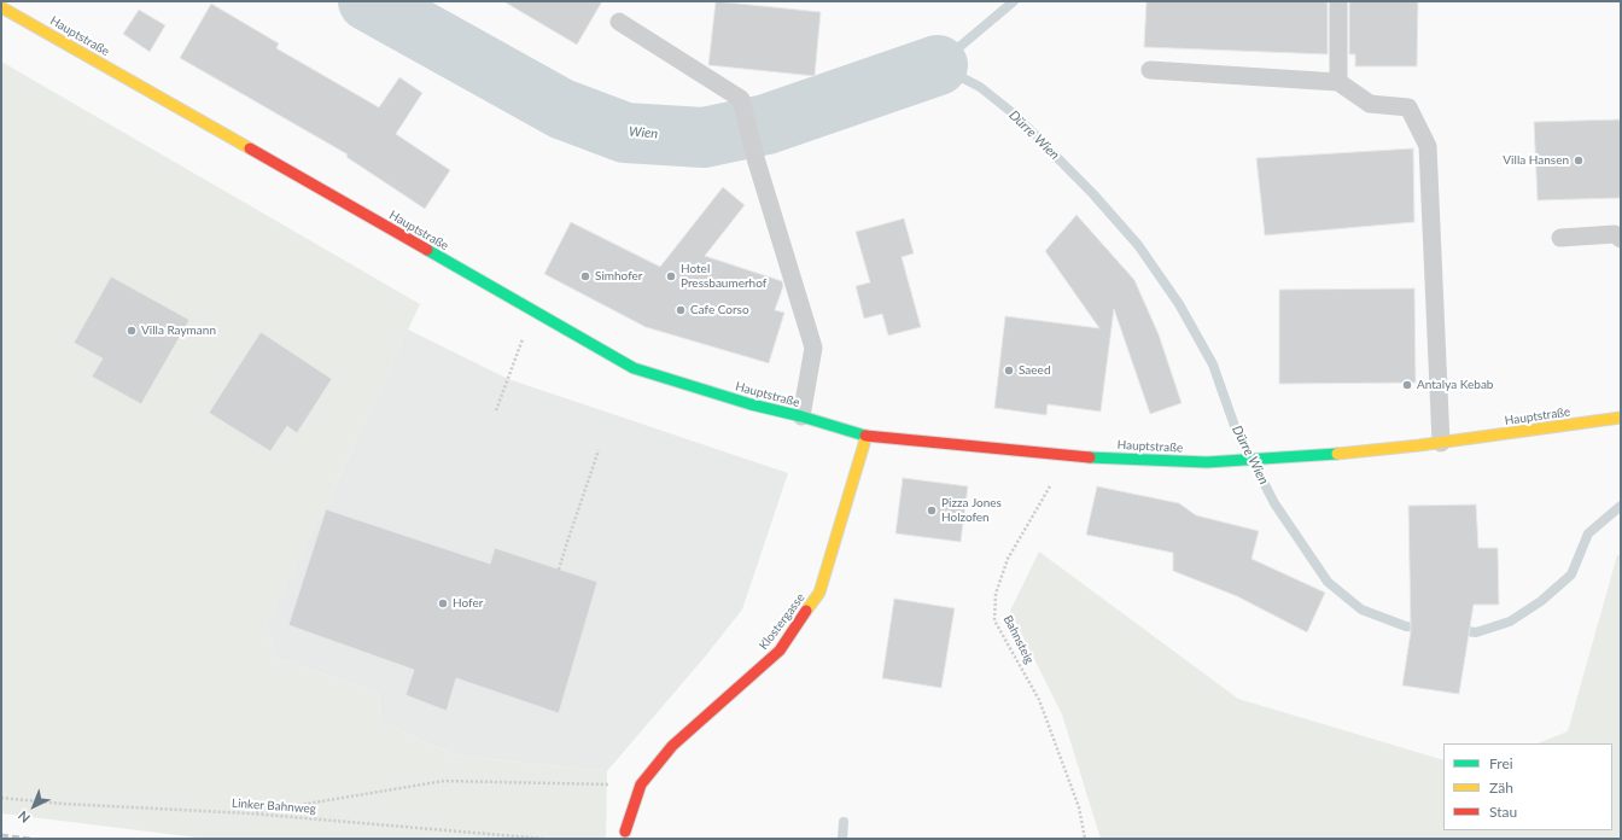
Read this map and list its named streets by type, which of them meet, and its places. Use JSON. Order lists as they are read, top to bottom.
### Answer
{
  "streets": {
    "main road": ["Hauptstraße", "Klostergasse"],
    "path": ["Bahnsteig", "Linker Bahnweg"]
  },
  "crossings": [
    ["Hauptstraße", "Klostergasse"],
    ["Hauptstraße", "Bahnsteig"]
  ],
  "water": ["Wien", "Dürre Wien"],
  "places": [
    "Villa Hansen",
    "Simhofer",
    "Hotel Pressbaumerhof",
    "Cafe Corso",
    "Villa Raymann",
    "Saeed",
    "Antalya Kebab",
    "Pizza Jones Holzofen",
    "Hofer"
  ],
  "legend": ["Frei", "Zäh", "Stau"],
  "north": "bottom left"
}
